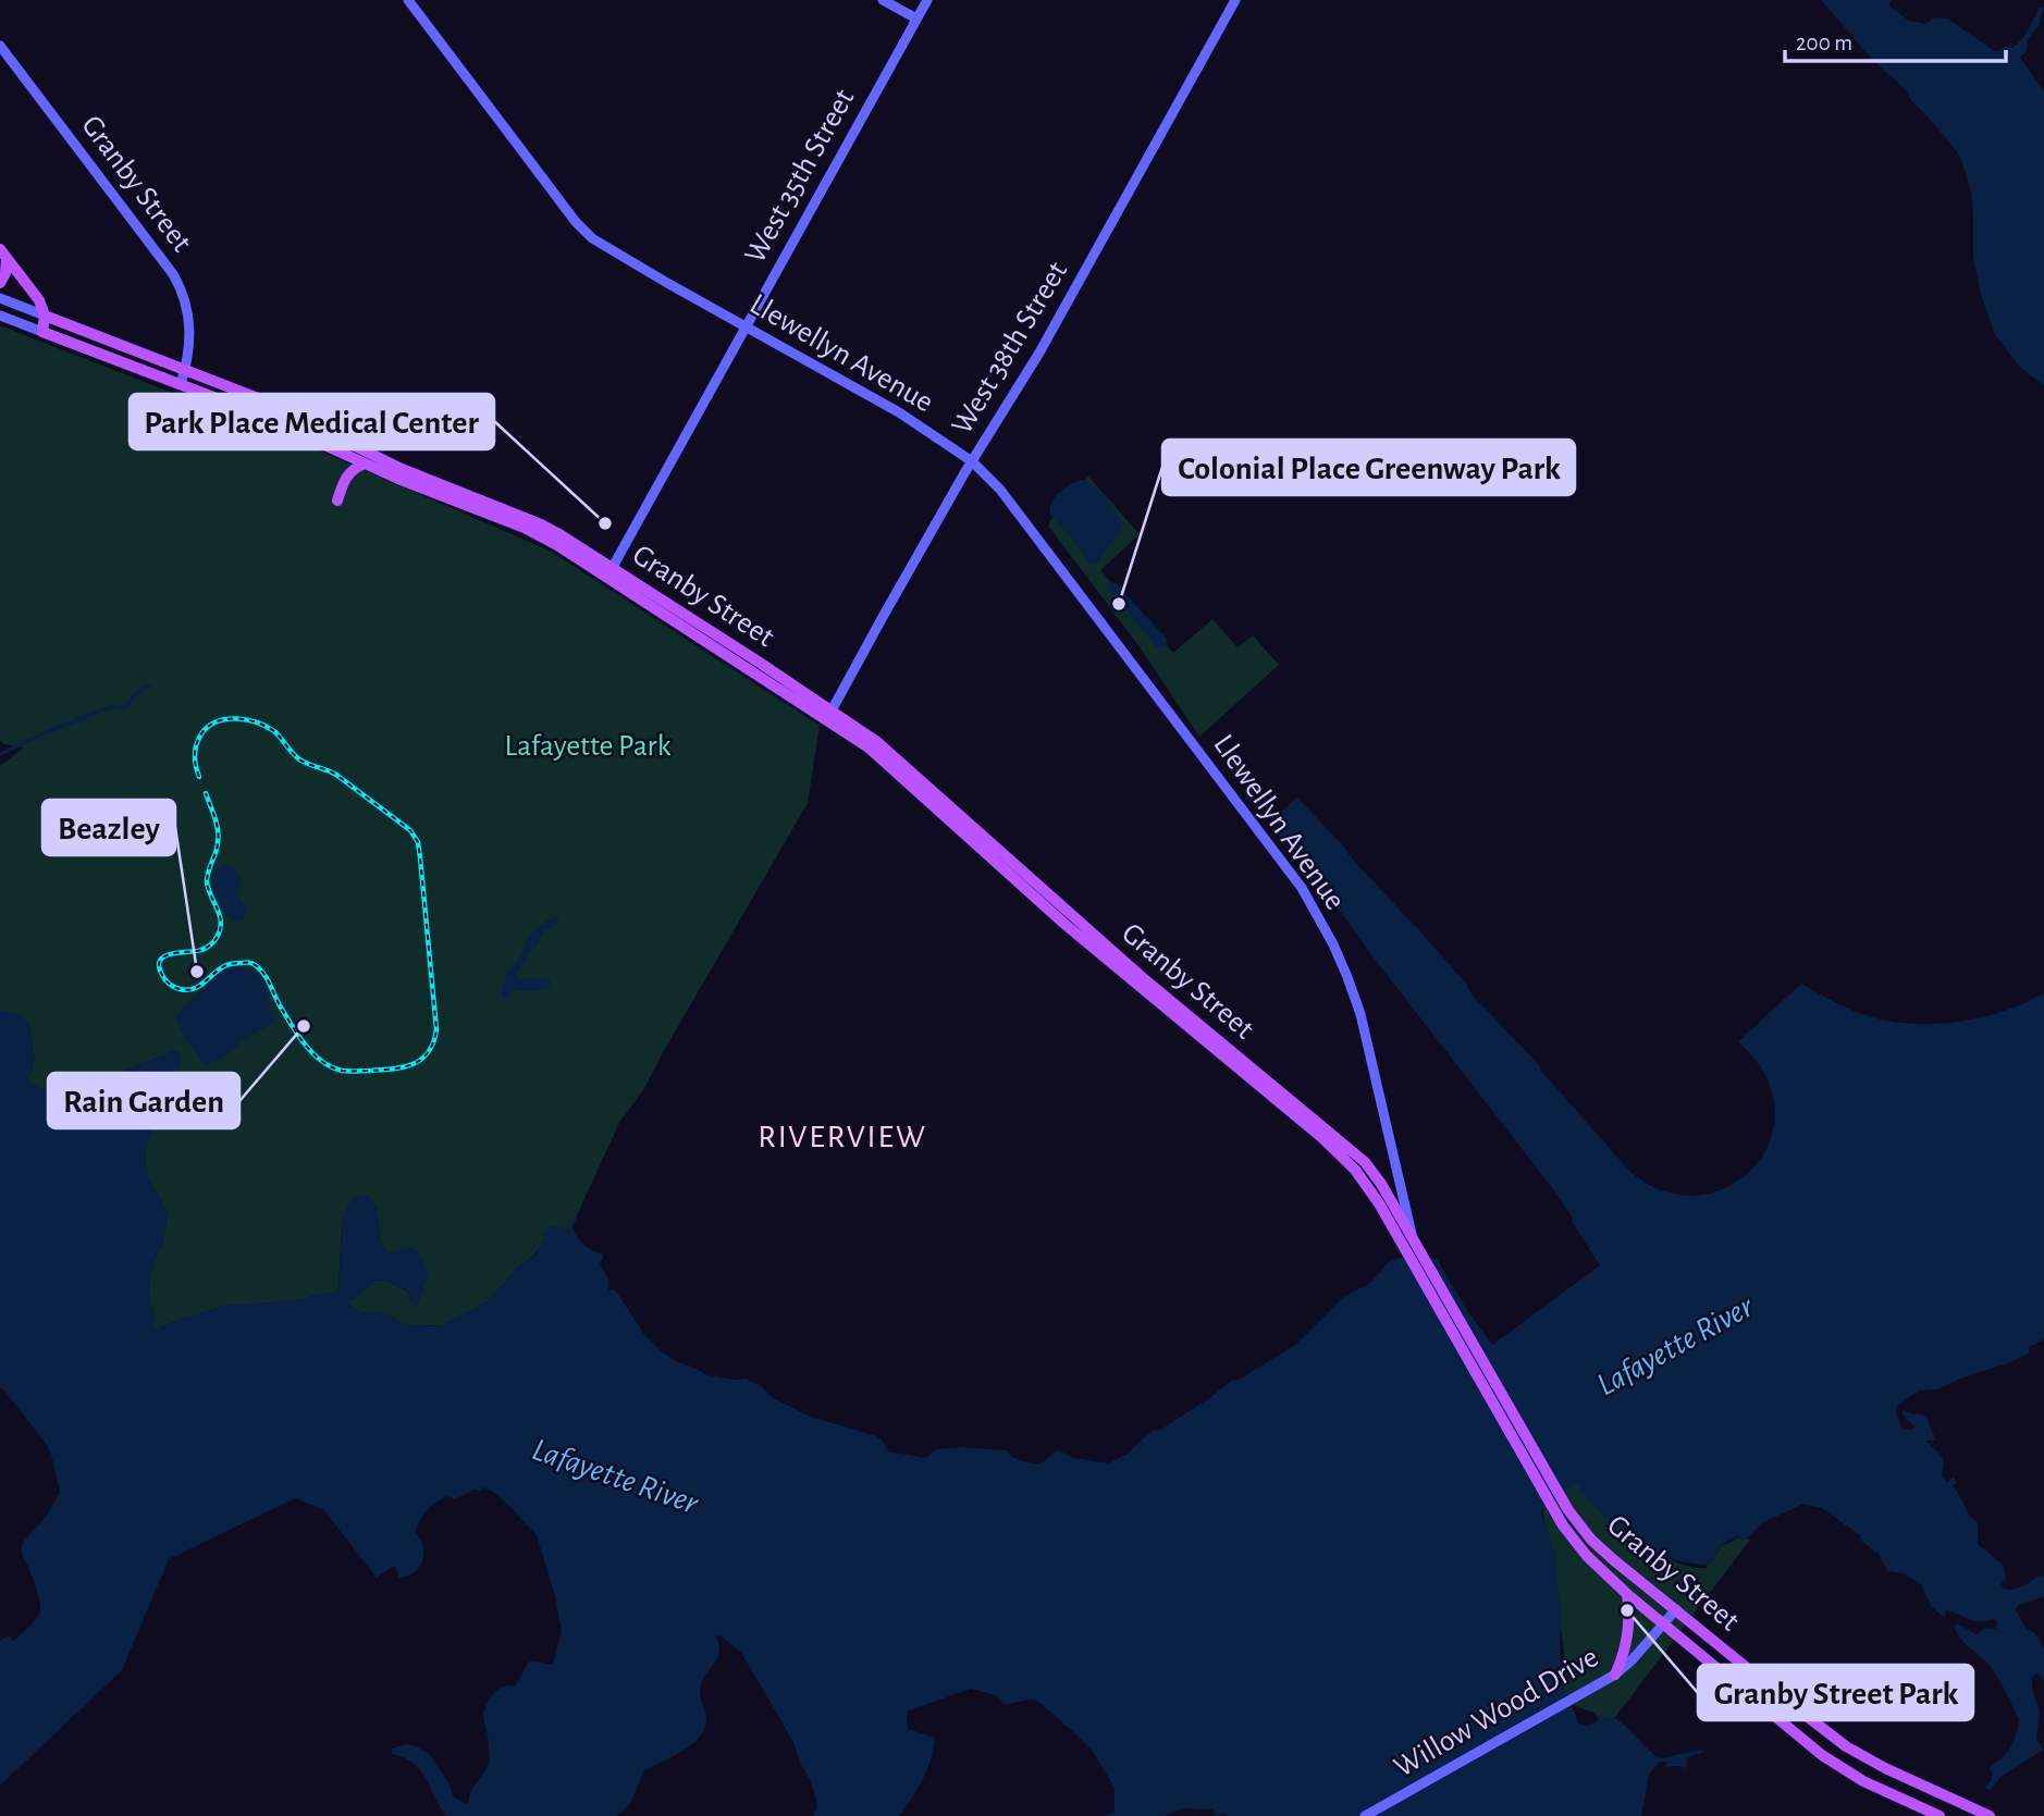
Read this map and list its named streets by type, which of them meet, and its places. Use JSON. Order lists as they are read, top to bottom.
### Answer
{
  "streets": {
    "main road": ["Granby Street"],
    "street": [
      "West 35th Street",
      "West 38th Street",
      "Llewellyn Avenue",
      "Willow Wood Drive"
    ]
  },
  "crossings": [
    ["West 35th Street", "Granby Street"],
    ["West 35th Street", "Llewellyn Avenue"],
    ["Granby Street", "West 38th Street"],
    ["Granby Street", "Llewellyn Avenue"],
    ["Granby Street", "Willow Wood Drive"],
    ["West 38th Street", "Llewellyn Avenue"]
  ],
  "districts": ["RIVERVIEW"],
  "water": ["Lafayette River"],
  "parks": ["Lafayette Park"],
  "places": [
    "Park Place Medical Center",
    "Colonial Place Greenway Park",
    "Beazley",
    "Rain Garden",
    "Granby Street Park"
  ],
  "scale_bar": "200 m"
}
